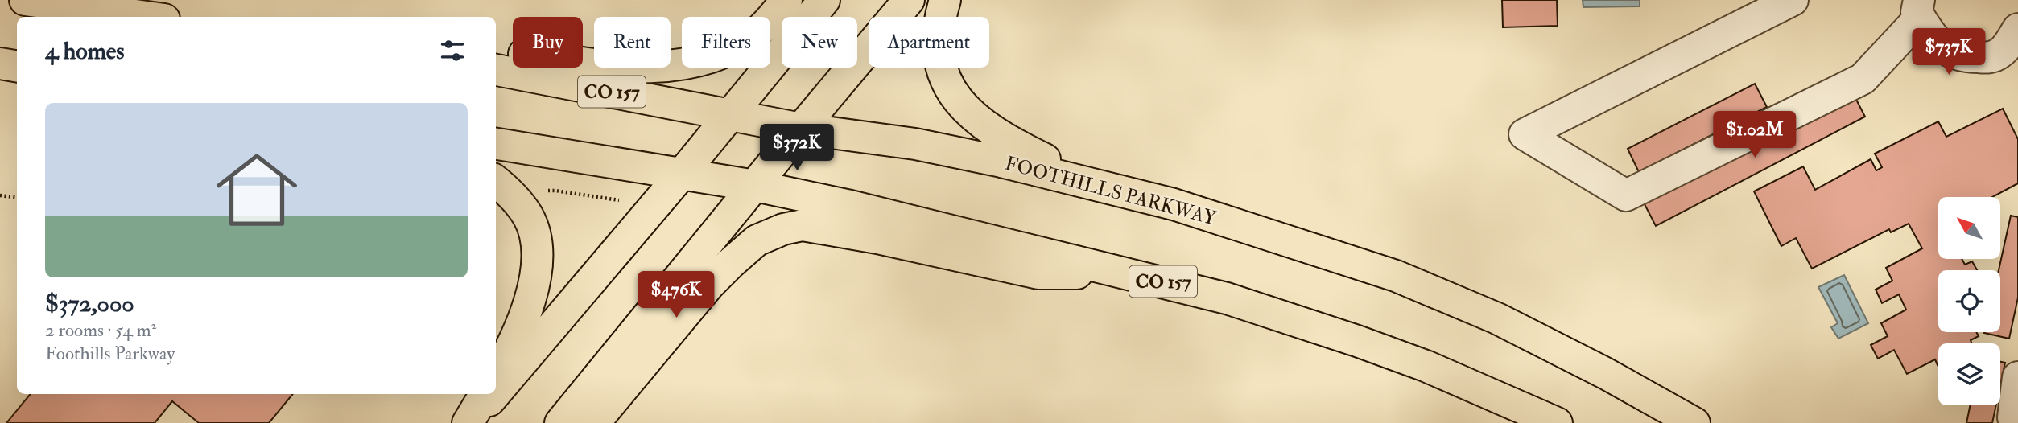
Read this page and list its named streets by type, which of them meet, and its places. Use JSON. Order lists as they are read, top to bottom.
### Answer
{
  "streets": {
    "main road": ["CO 157", "FOOTHILLS PARKWAY"]
  },
  "north": "top left",
  "page": {
    "chip": [
      "Buy",
      "Rent",
      "Filters",
      "New",
      "Apartment"
    ],
    "heading": "4 homes",
    "price": [
      "$737K",
      "$1.02M",
      "$372K",
      "$476K"
    ],
    "list": [
      {
        "name": "$372,000",
        "note": "2 rooms · 54 m² · Foothills Parkway"
      }
    ]
  }
}
